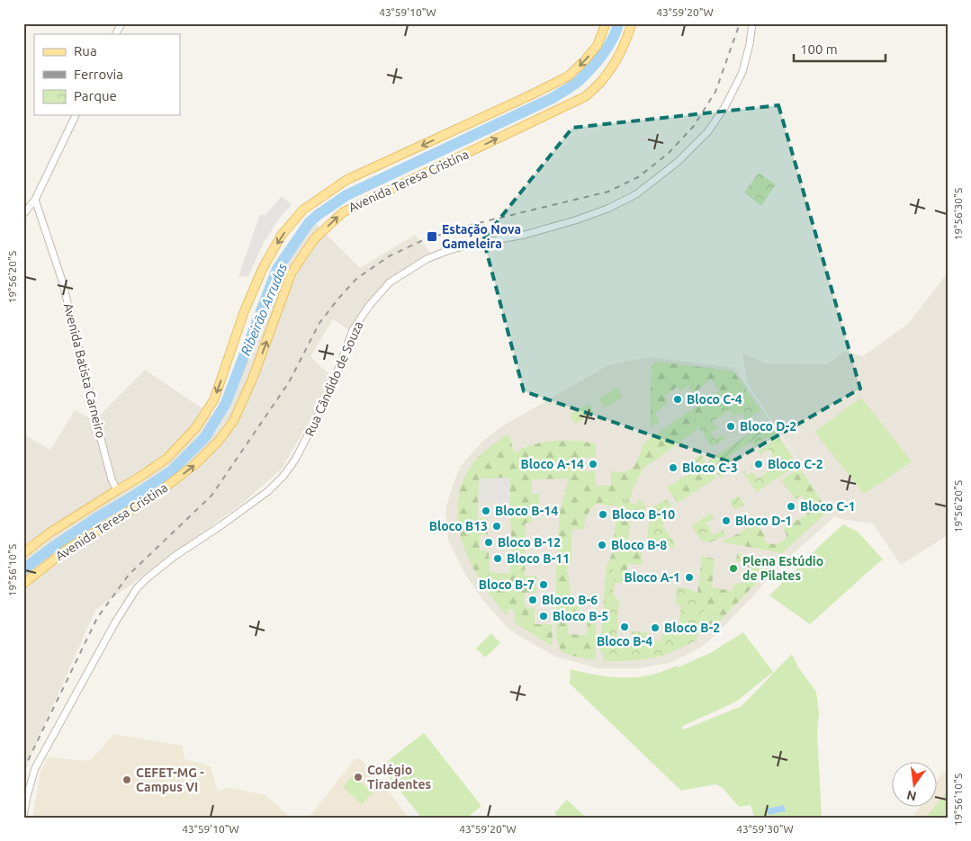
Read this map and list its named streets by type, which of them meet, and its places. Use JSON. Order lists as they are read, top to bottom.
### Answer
{
  "streets": {
    "main road": ["Avenida Teresa Cristina"],
    "street": ["Avenida Batista Carneiro", "Rua Cândido de Souza"]
  },
  "crossings": [
    ["Avenida Teresa Cristina", "Avenida Batista Carneiro"]
  ],
  "water": ["Ribeirão Arrudas"],
  "places": {
    "transit": ["Estação Nova Gameleira"],
    "other": [
      "Bloco C-4",
      "Bloco D-2",
      "Bloco A-14",
      "Bloco C-2",
      "Bloco C-3",
      "Bloco C-1",
      "Bloco B-14",
      "Bloco B-10",
      "Bloco D-1",
      "Bloco B13",
      "Bloco B-12",
      "Bloco B-8",
      "Bloco B-11",
      "Plena Estúdio de Pilates",
      "Bloco A-1",
      "Bloco B-7",
      "Bloco B-6",
      "Bloco B-5",
      "Bloco B-4",
      "Bloco B-2",
      "Colégio Tiradentes",
      "CEFET-MG - Campus VI"
    ]
  },
  "legend": ["Rua", "Ferrovia", "Parque"],
  "scale_bar": "100 m",
  "north": "bottom",
  "coordinates": [
    "43°59'10\"W",
    "43°59'20\"W",
    "19°56'30\"S",
    "19°56'20\"S",
    "19°56'10\"S",
    "43°59'30\"W"
  ]
}
